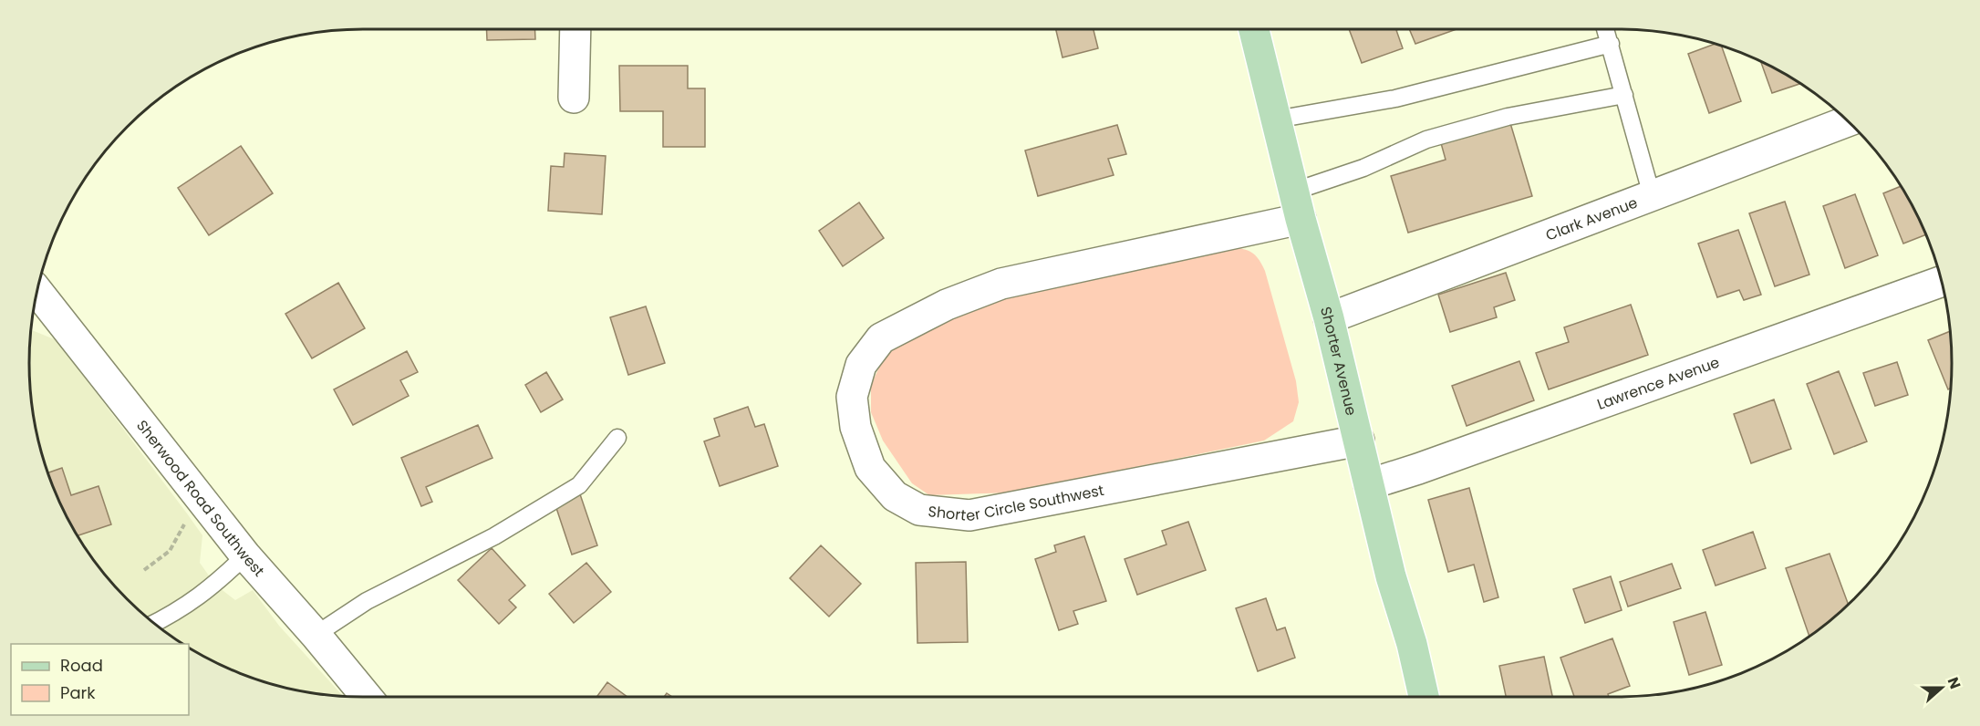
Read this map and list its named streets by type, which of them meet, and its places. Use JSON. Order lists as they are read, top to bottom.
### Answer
{
  "streets": {
    "main road": ["Shorter Avenue"],
    "street": [
      "Clark Avenue",
      "Lawrence Avenue",
      "Sherwood Road Southwest",
      "Shorter Circle Southwest"
    ]
  },
  "crossings": [
    ["Clark Avenue", "Shorter Avenue"],
    ["Shorter Avenue", "Lawrence Avenue"],
    ["Shorter Avenue", "Shorter Circle Southwest"]
  ],
  "legend": ["Road", "Park"],
  "north": "right"
}
